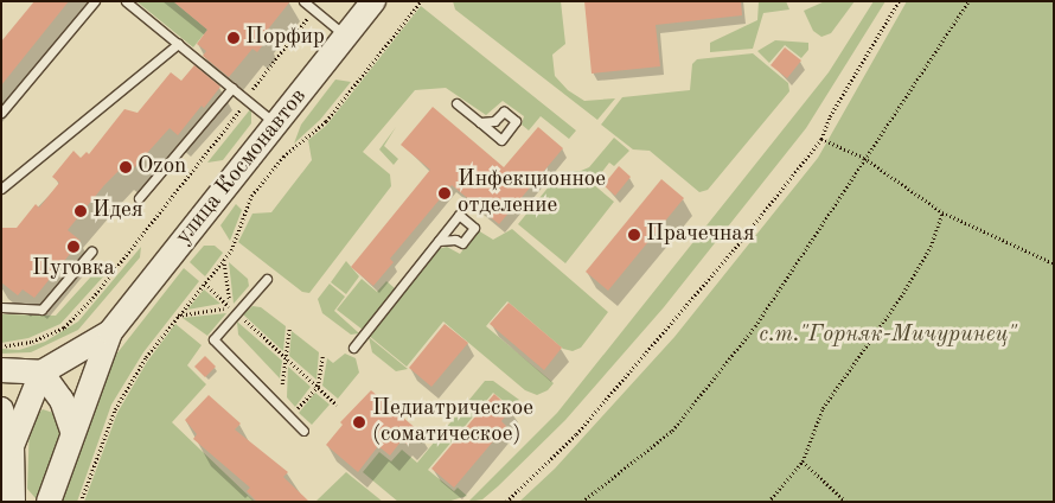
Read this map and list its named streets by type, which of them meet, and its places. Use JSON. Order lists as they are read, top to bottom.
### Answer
{
  "streets": {
    "main road": ["улица Космонавтов"]
  },
  "parks": ["с.т.\"Горняк-Мичуринец\""],
  "places": [
    "Порфир",
    "Ozon",
    "Инфекционное отделение",
    "Идея",
    "Прачечная",
    "Пуговка",
    "Педиатрическое (соматическое)"
  ]
}
